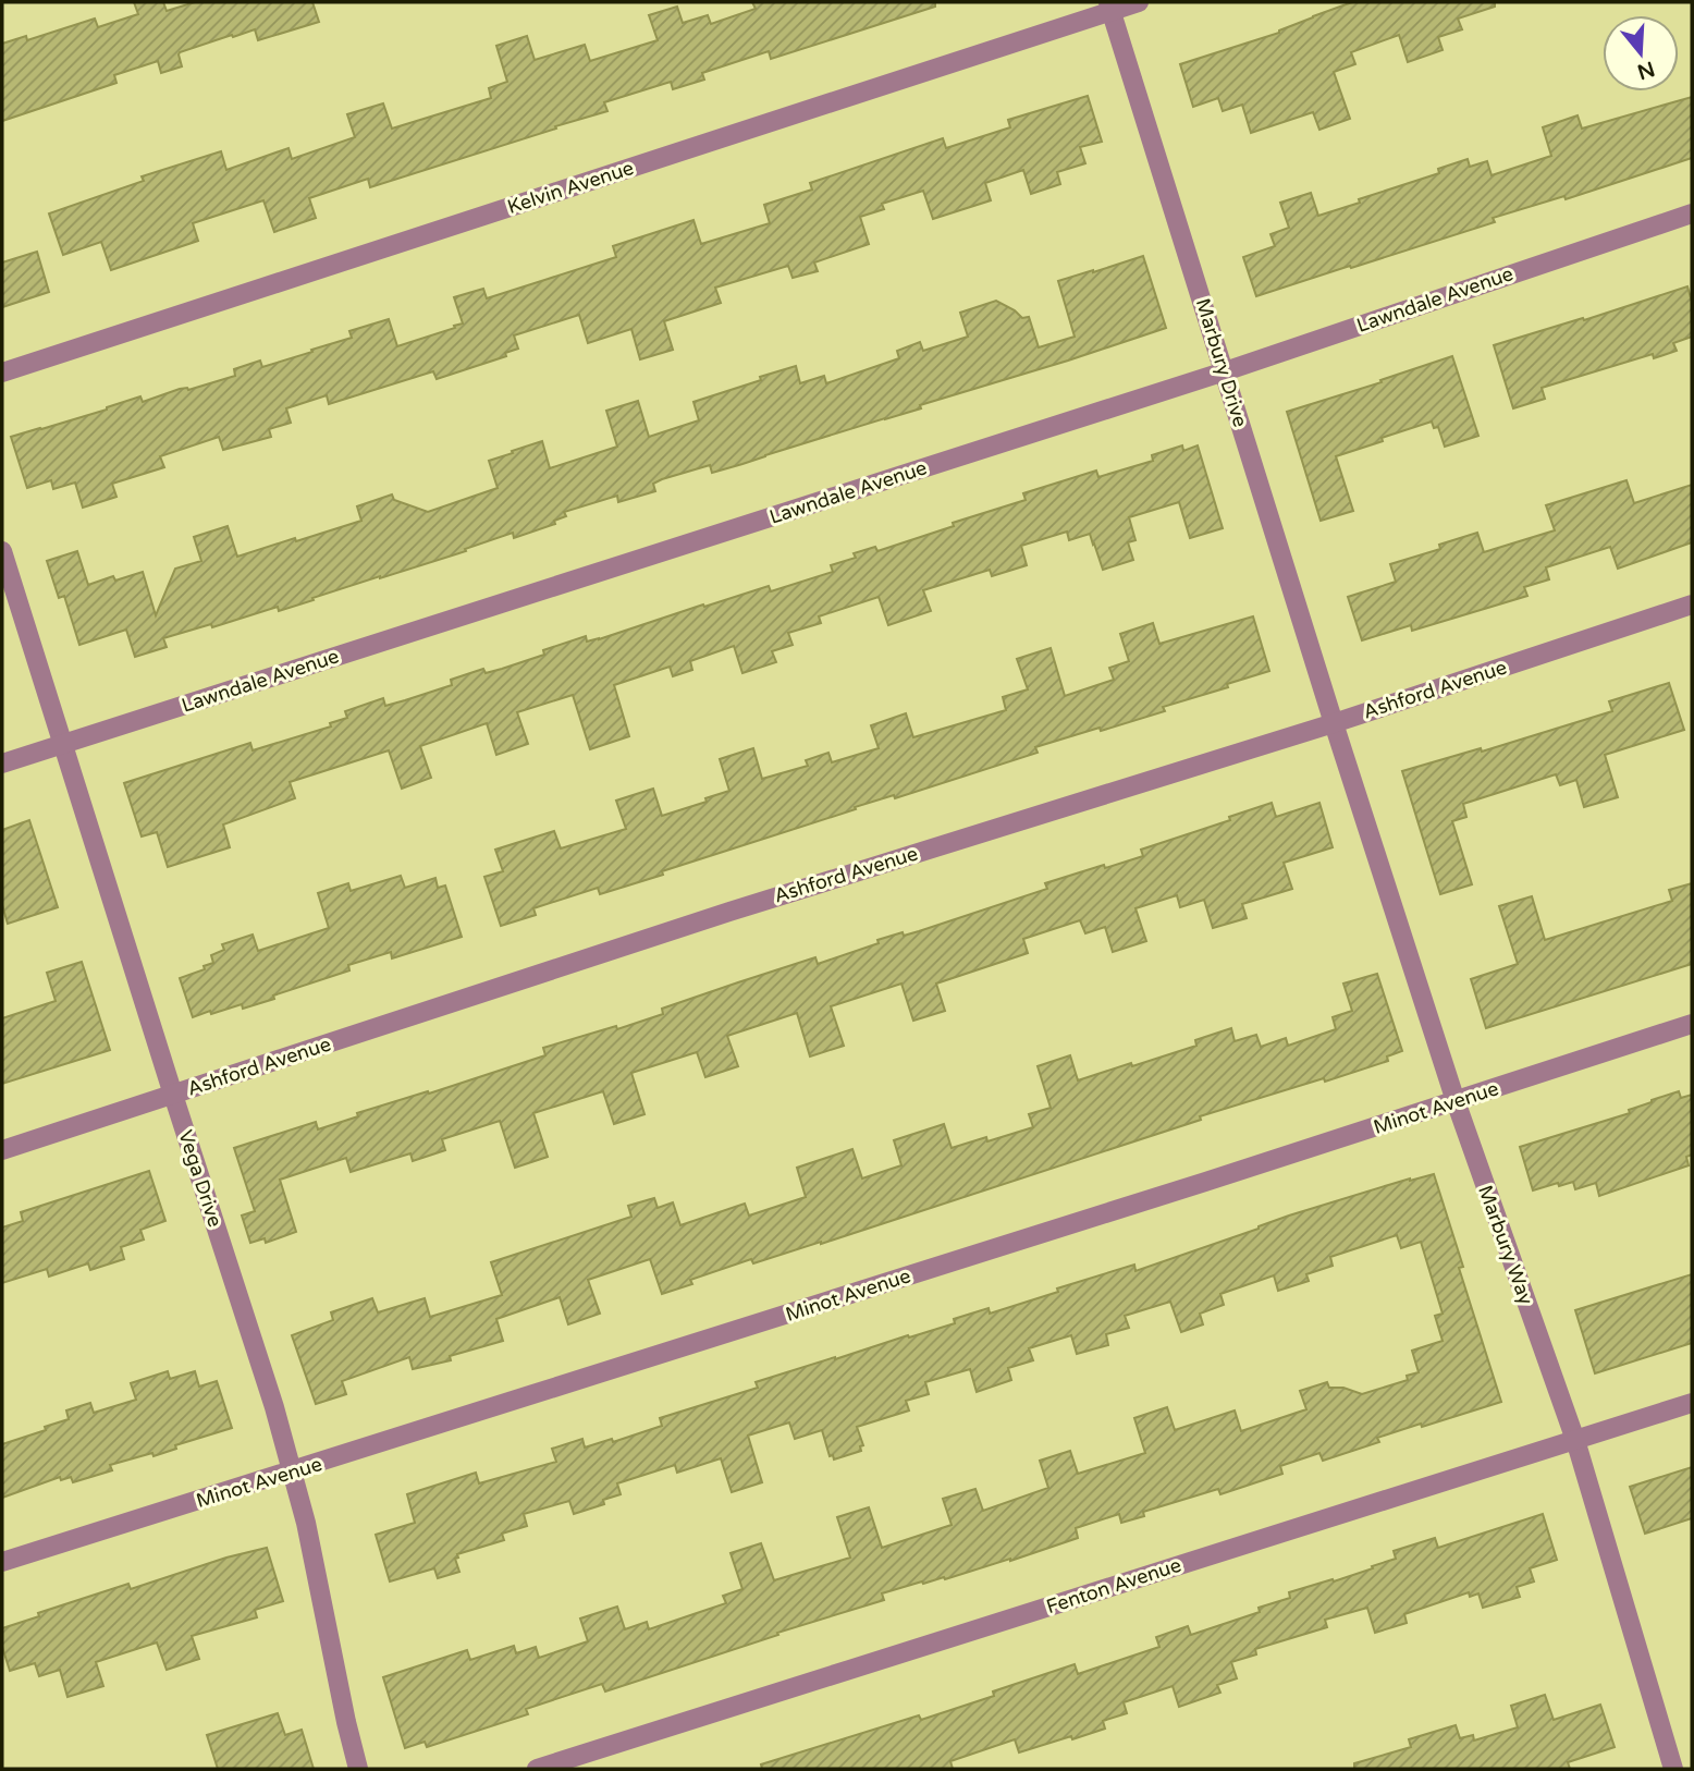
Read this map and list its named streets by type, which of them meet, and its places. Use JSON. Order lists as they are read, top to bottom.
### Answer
{
  "streets": {
    "street": [
      "Kelvin Avenue",
      "Lawndale Avenue",
      "Marbury Drive",
      "Ashford Avenue",
      "Minot Avenue",
      "Vega Drive",
      "Marbury Way",
      "Fenton Avenue"
    ]
  },
  "crossings": [
    ["Kelvin Avenue", "Marbury Drive"],
    ["Lawndale Avenue", "Marbury Drive"],
    ["Lawndale Avenue", "Vega Drive"],
    ["Marbury Drive", "Ashford Avenue"],
    ["Marbury Drive", "Marbury Way"],
    ["Ashford Avenue", "Vega Drive"],
    ["Ashford Avenue", "Marbury Way"],
    ["Minot Avenue", "Vega Drive"],
    ["Minot Avenue", "Marbury Way"],
    ["Marbury Way", "Fenton Avenue"]
  ],
  "north": "bottom"
}
